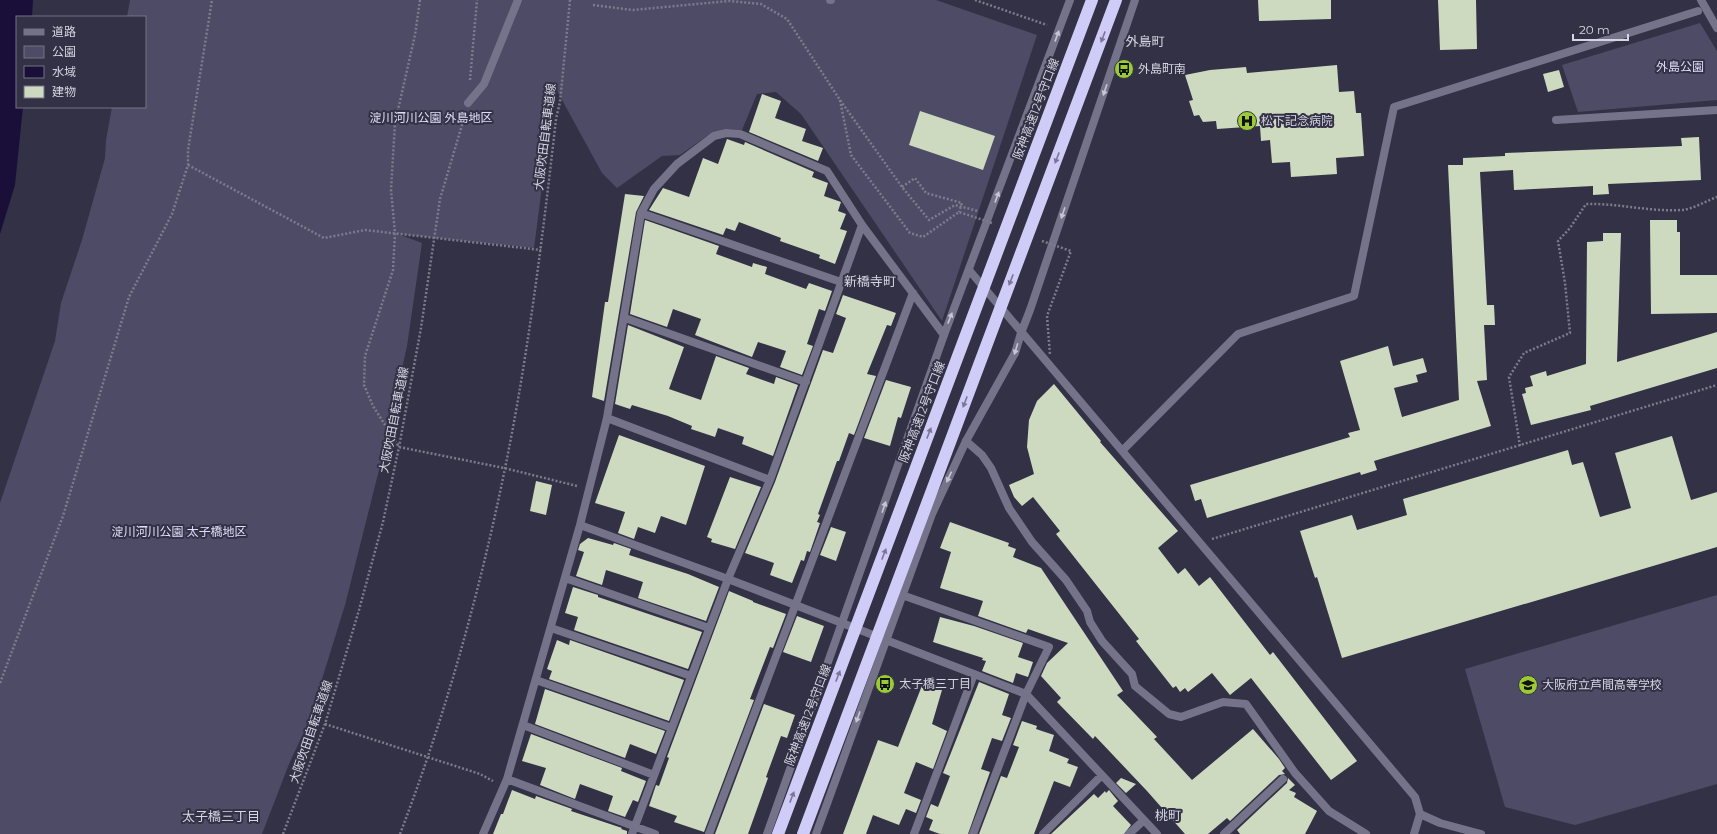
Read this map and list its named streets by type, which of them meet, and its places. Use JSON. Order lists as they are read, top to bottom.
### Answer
{
  "streets": {
    "highway": ["阪神高速12号守口線"],
    "path": ["大阪吹田自転車道線"]
  },
  "districts": [
    "外島町",
    "新橋寺町",
    "桃町",
    "太子橋三丁目"
  ],
  "parks": ["外島公園", "淀川河川公園 外島地区", "淀川河川公園 太子橋地区"],
  "places": {
    "bus stop": ["外島町南", "太子橋三丁目"],
    "hospital": ["松下記念病院"],
    "school or university": ["大阪府立芦間高等学校"]
  },
  "legend": [
    "道路",
    "公園",
    "水域",
    "建物"
  ],
  "scale_bar": "20 m"
}
